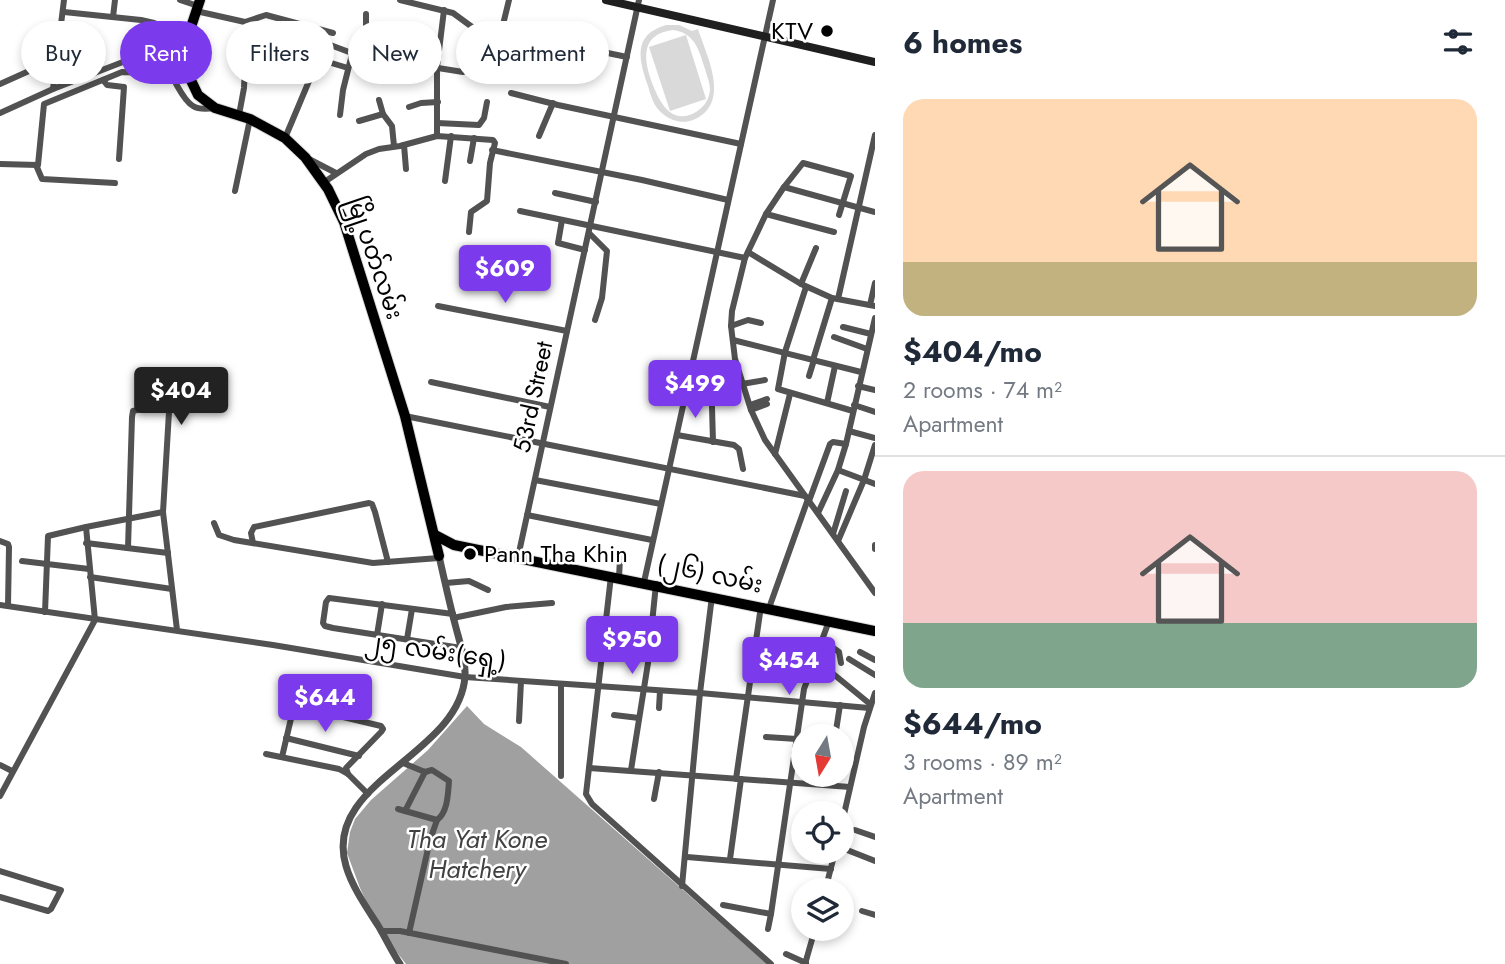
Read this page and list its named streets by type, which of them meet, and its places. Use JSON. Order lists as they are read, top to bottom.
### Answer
{
  "streets": {
    "main road": ["မြို့ပတ်လမ်း", "(၂၆) လမ်း"],
    "street": ["53rd Street", "၂၅ လမ်း(ရှေ့)"]
  },
  "crossings": [
    ["မြို့ပတ်လမ်း", "(၂၆) လမ်း"],
    ["53rd Street", "(၂၆) လမ်း"]
  ],
  "water": ["Tha Yat Kone Hatchery"],
  "places": ["KTV", "Pann Tha Khin"],
  "north": "bottom",
  "page": {
    "heading": "6 homes",
    "chip": [
      "Buy",
      "Rent",
      "Filters",
      "New",
      "Apartment"
    ],
    "list": [
      {
        "name": "$404/mo",
        "note": "2 rooms · 74 m² · Apartment"
      },
      {
        "name": "$644/mo",
        "note": "3 rooms · 89 m² · Apartment"
      }
    ],
    "price": [
      "$609",
      "$499",
      "$404",
      "$950",
      "$454",
      "$644"
    ]
  }
}
